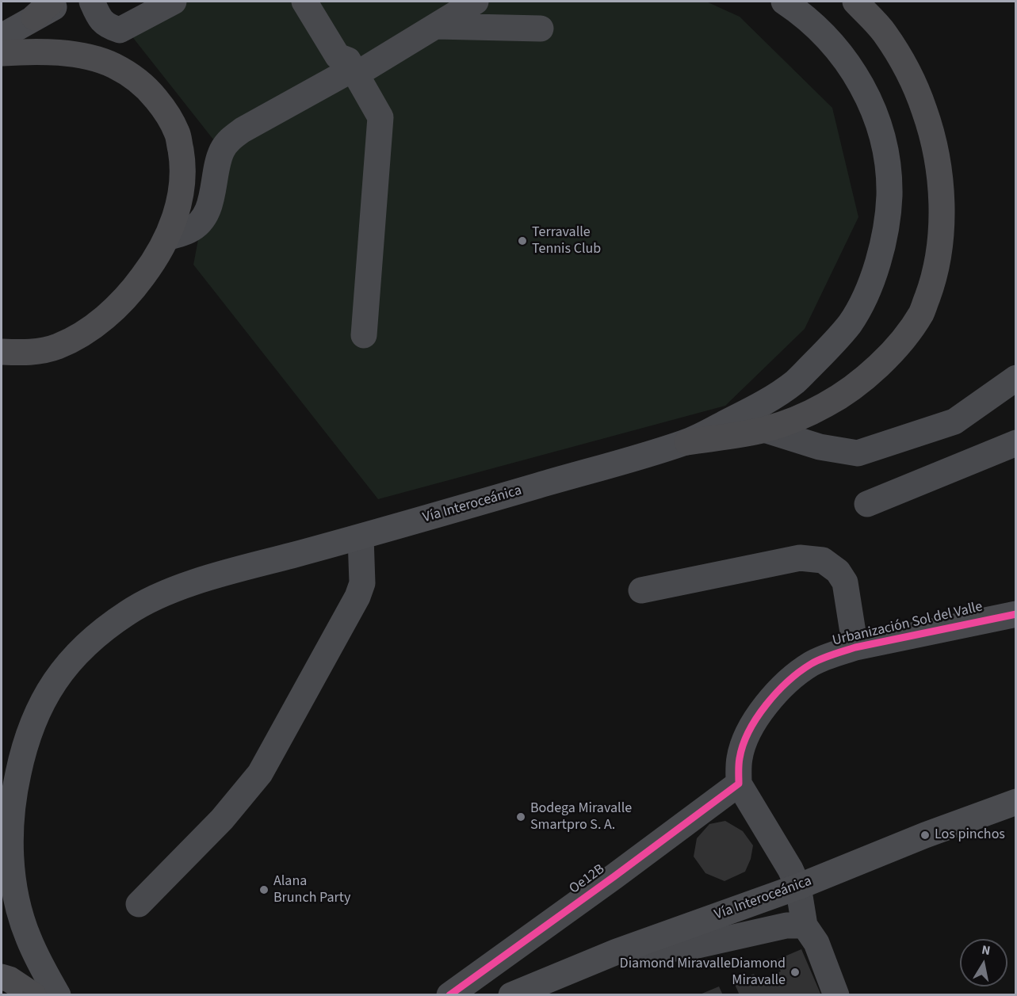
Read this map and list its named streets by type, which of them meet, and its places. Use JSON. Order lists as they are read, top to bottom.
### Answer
{
  "streets": {
    "main road": ["Vía Interoceánica"],
    "street": ["Urbanización Sol del Valle", "Oe12B"]
  },
  "crossings": [
    ["Urbanización Sol del Valle", "Oe12B"]
  ],
  "places": [
    "Terravalle Tennis Club",
    "Bodega Miravalle Smartpro S. A.",
    "Los pinchos",
    "Alana Brunch Party",
    "Diamond MiravalleDiamond Miravalle"
  ],
  "north": "top"
}
